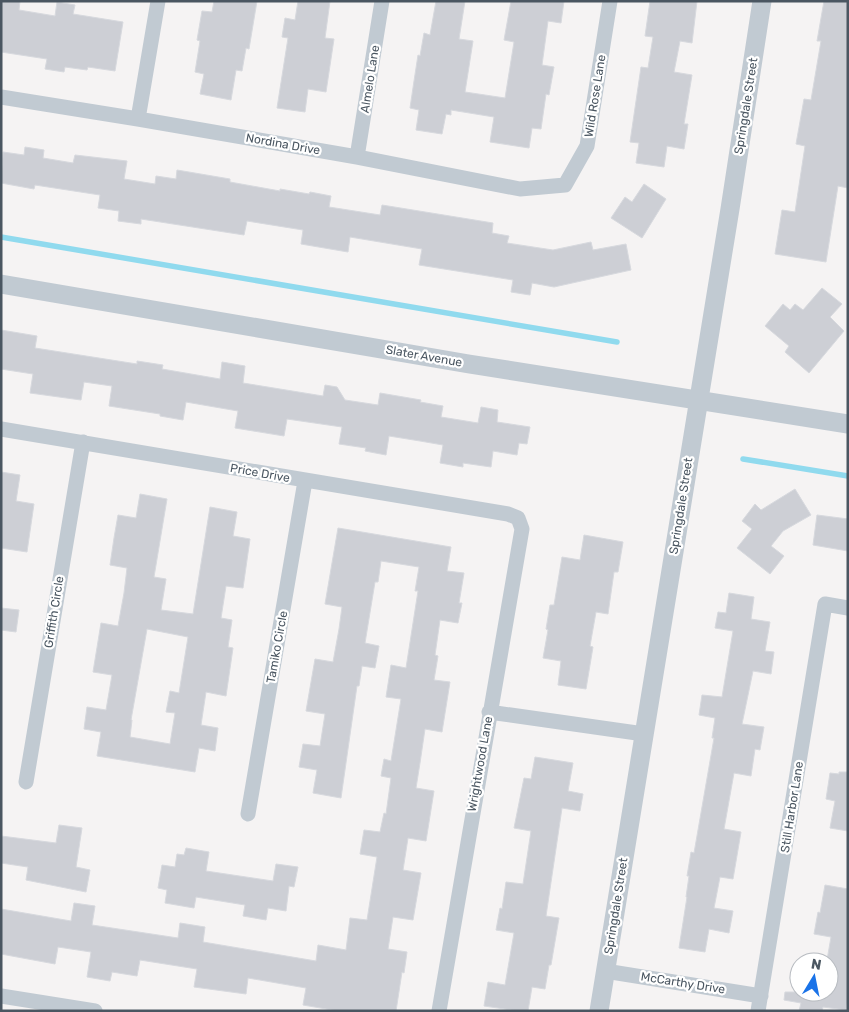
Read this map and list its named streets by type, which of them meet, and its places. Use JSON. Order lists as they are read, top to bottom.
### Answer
{
  "streets": {
    "street": [
      "Almelo Lane",
      "Wild Rose Lane",
      "Springdale Street",
      "Nordina Drive",
      "Slater Avenue",
      "Price Drive",
      "Griffith Circle",
      "Tamiko Circle",
      "Wrightwood Lane",
      "Still Harbor Lane",
      "McCarthy Drive"
    ]
  },
  "crossings": [
    ["Almelo Lane", "Nordina Drive"],
    ["Wild Rose Lane", "Nordina Drive"],
    ["Springdale Street", "Slater Avenue"],
    ["Springdale Street", "McCarthy Drive"],
    ["Price Drive", "Griffith Circle"],
    ["Price Drive", "Tamiko Circle"],
    ["Price Drive", "Wrightwood Lane"],
    ["Still Harbor Lane", "McCarthy Drive"]
  ],
  "north": "top"
}
